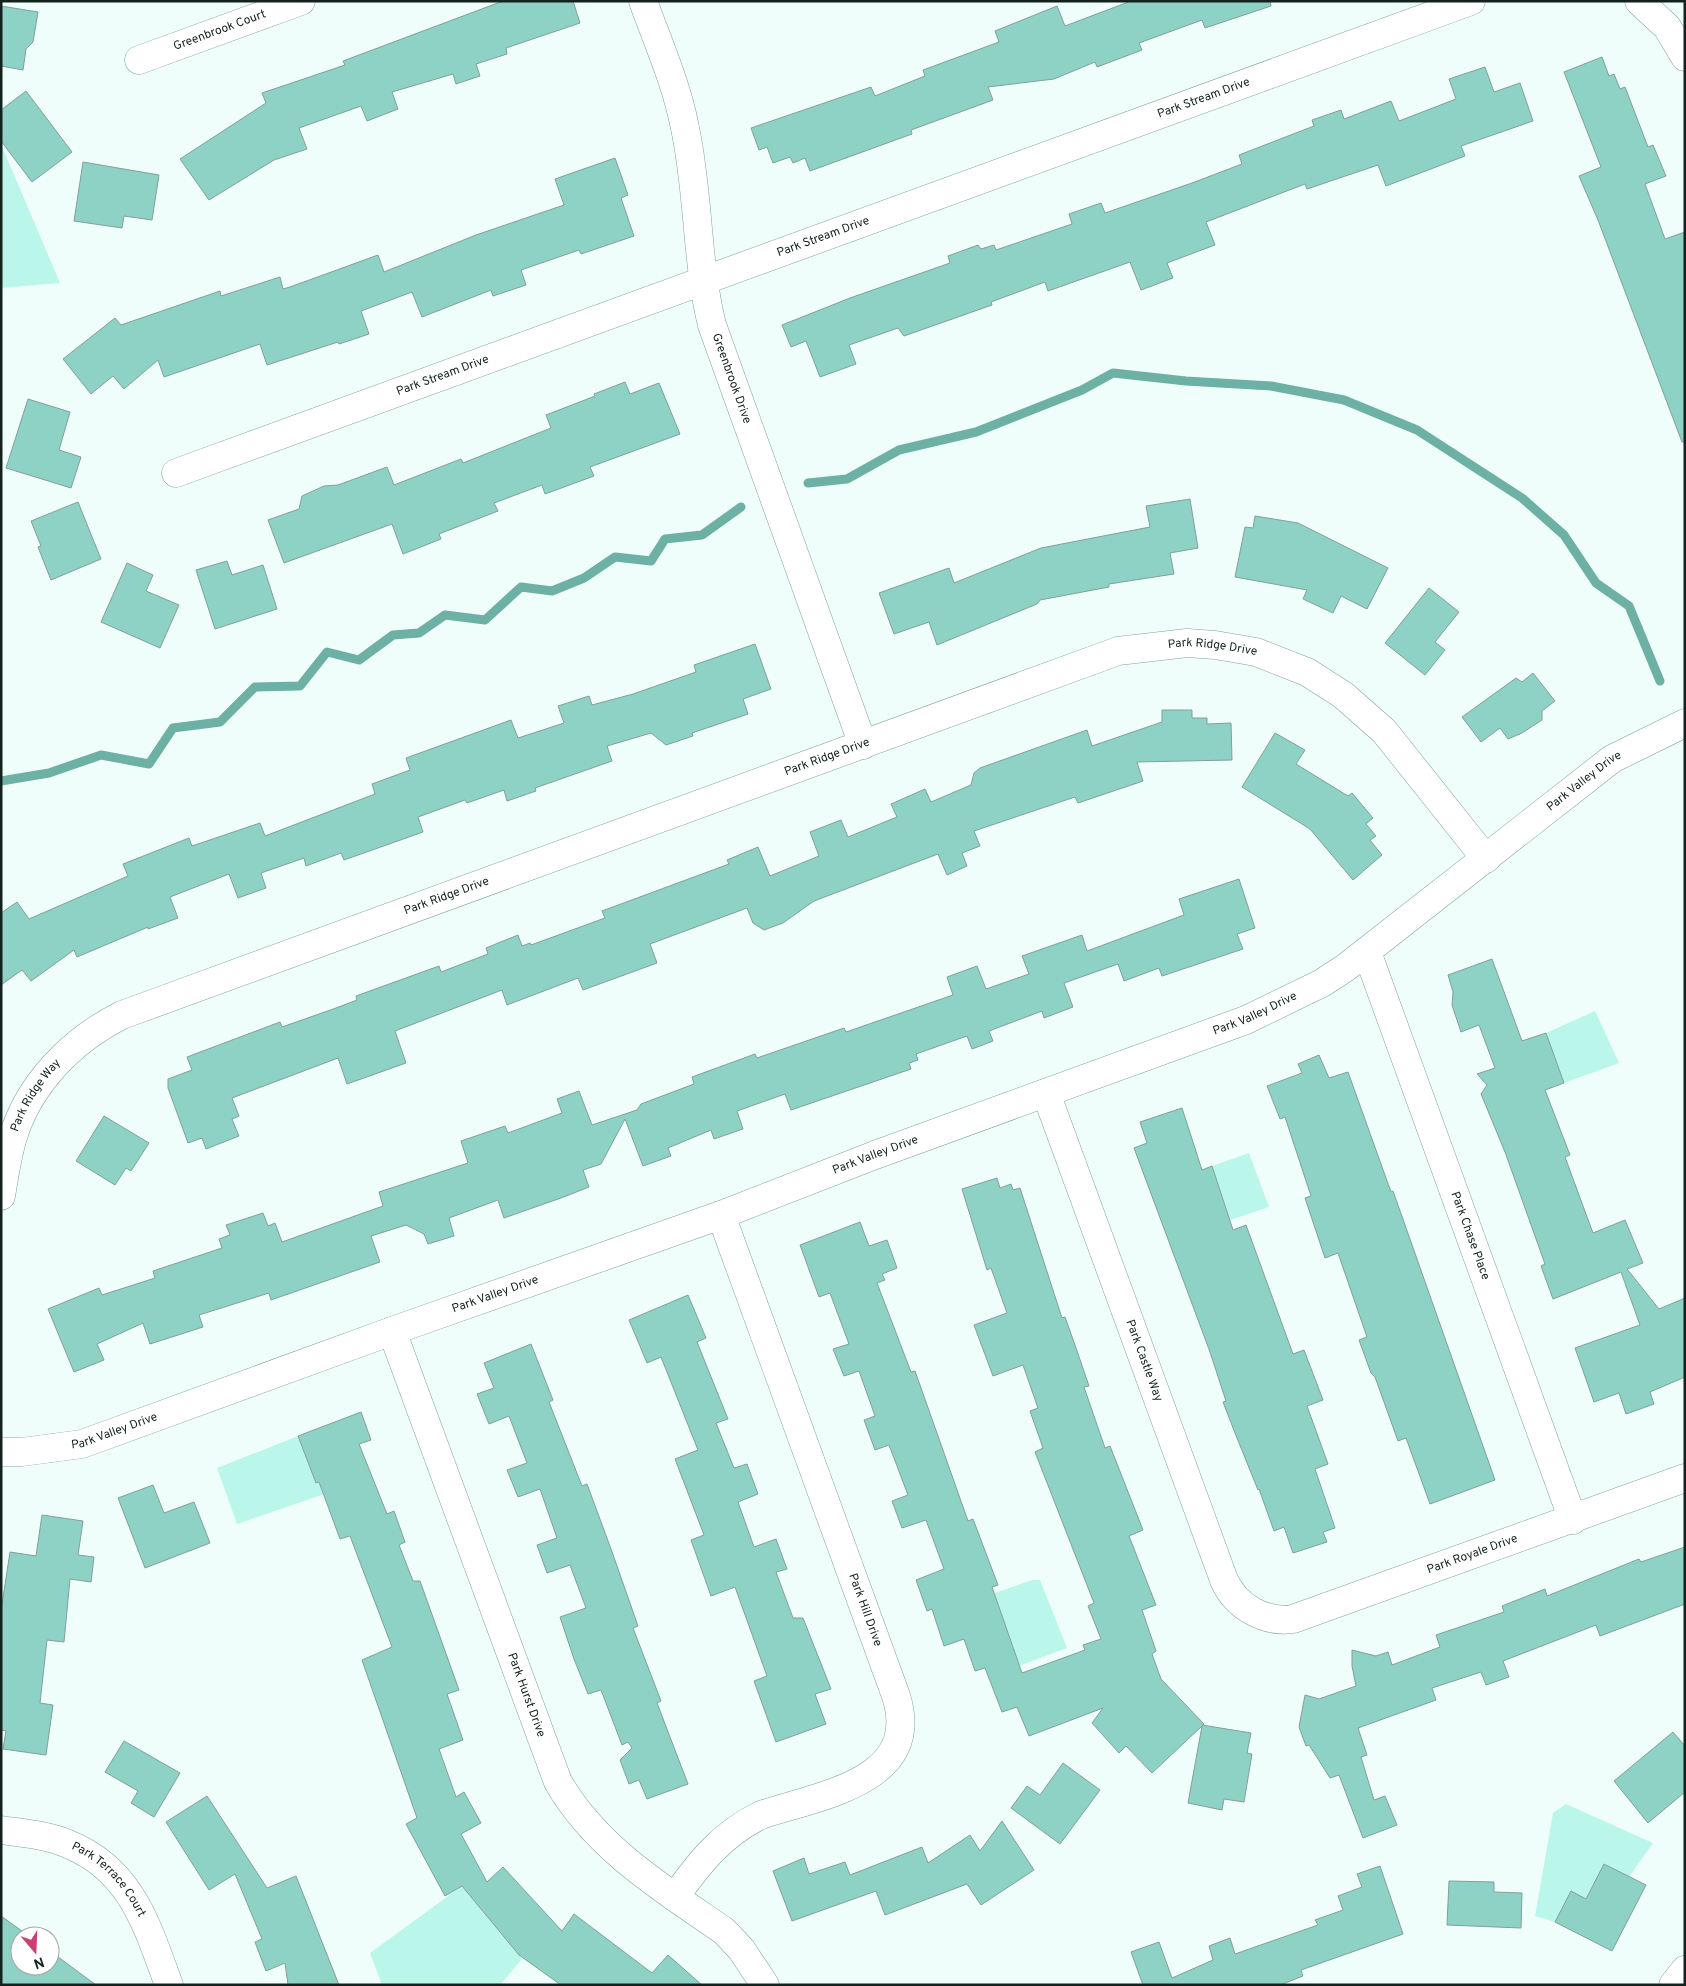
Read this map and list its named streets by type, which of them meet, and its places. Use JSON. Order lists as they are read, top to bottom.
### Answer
{
  "streets": {
    "street": [
      "Greenbrook Court",
      "Park Stream Drive",
      "Greenbrook Drive",
      "Park Ridge Drive",
      "Park Valley Drive",
      "Park Ridge Way",
      "Park Chase Place",
      "Park Castle Way",
      "Park Royale Drive",
      "Park Hill Drive",
      "Park Hurst Drive",
      "Park Terrace Court"
    ]
  },
  "crossings": [
    ["Park Stream Drive", "Greenbrook Drive"],
    ["Greenbrook Drive", "Park Ridge Drive"],
    ["Park Ridge Drive", "Park Valley Drive"],
    ["Park Ridge Drive", "Park Ridge Way"],
    ["Park Valley Drive", "Park Chase Place"],
    ["Park Valley Drive", "Park Castle Way"],
    ["Park Valley Drive", "Park Hill Drive"],
    ["Park Valley Drive", "Park Hurst Drive"],
    ["Park Chase Place", "Park Royale Drive"],
    ["Park Castle Way", "Park Royale Drive"],
    ["Park Hill Drive", "Park Hurst Drive"]
  ],
  "north": "bottom"
}
